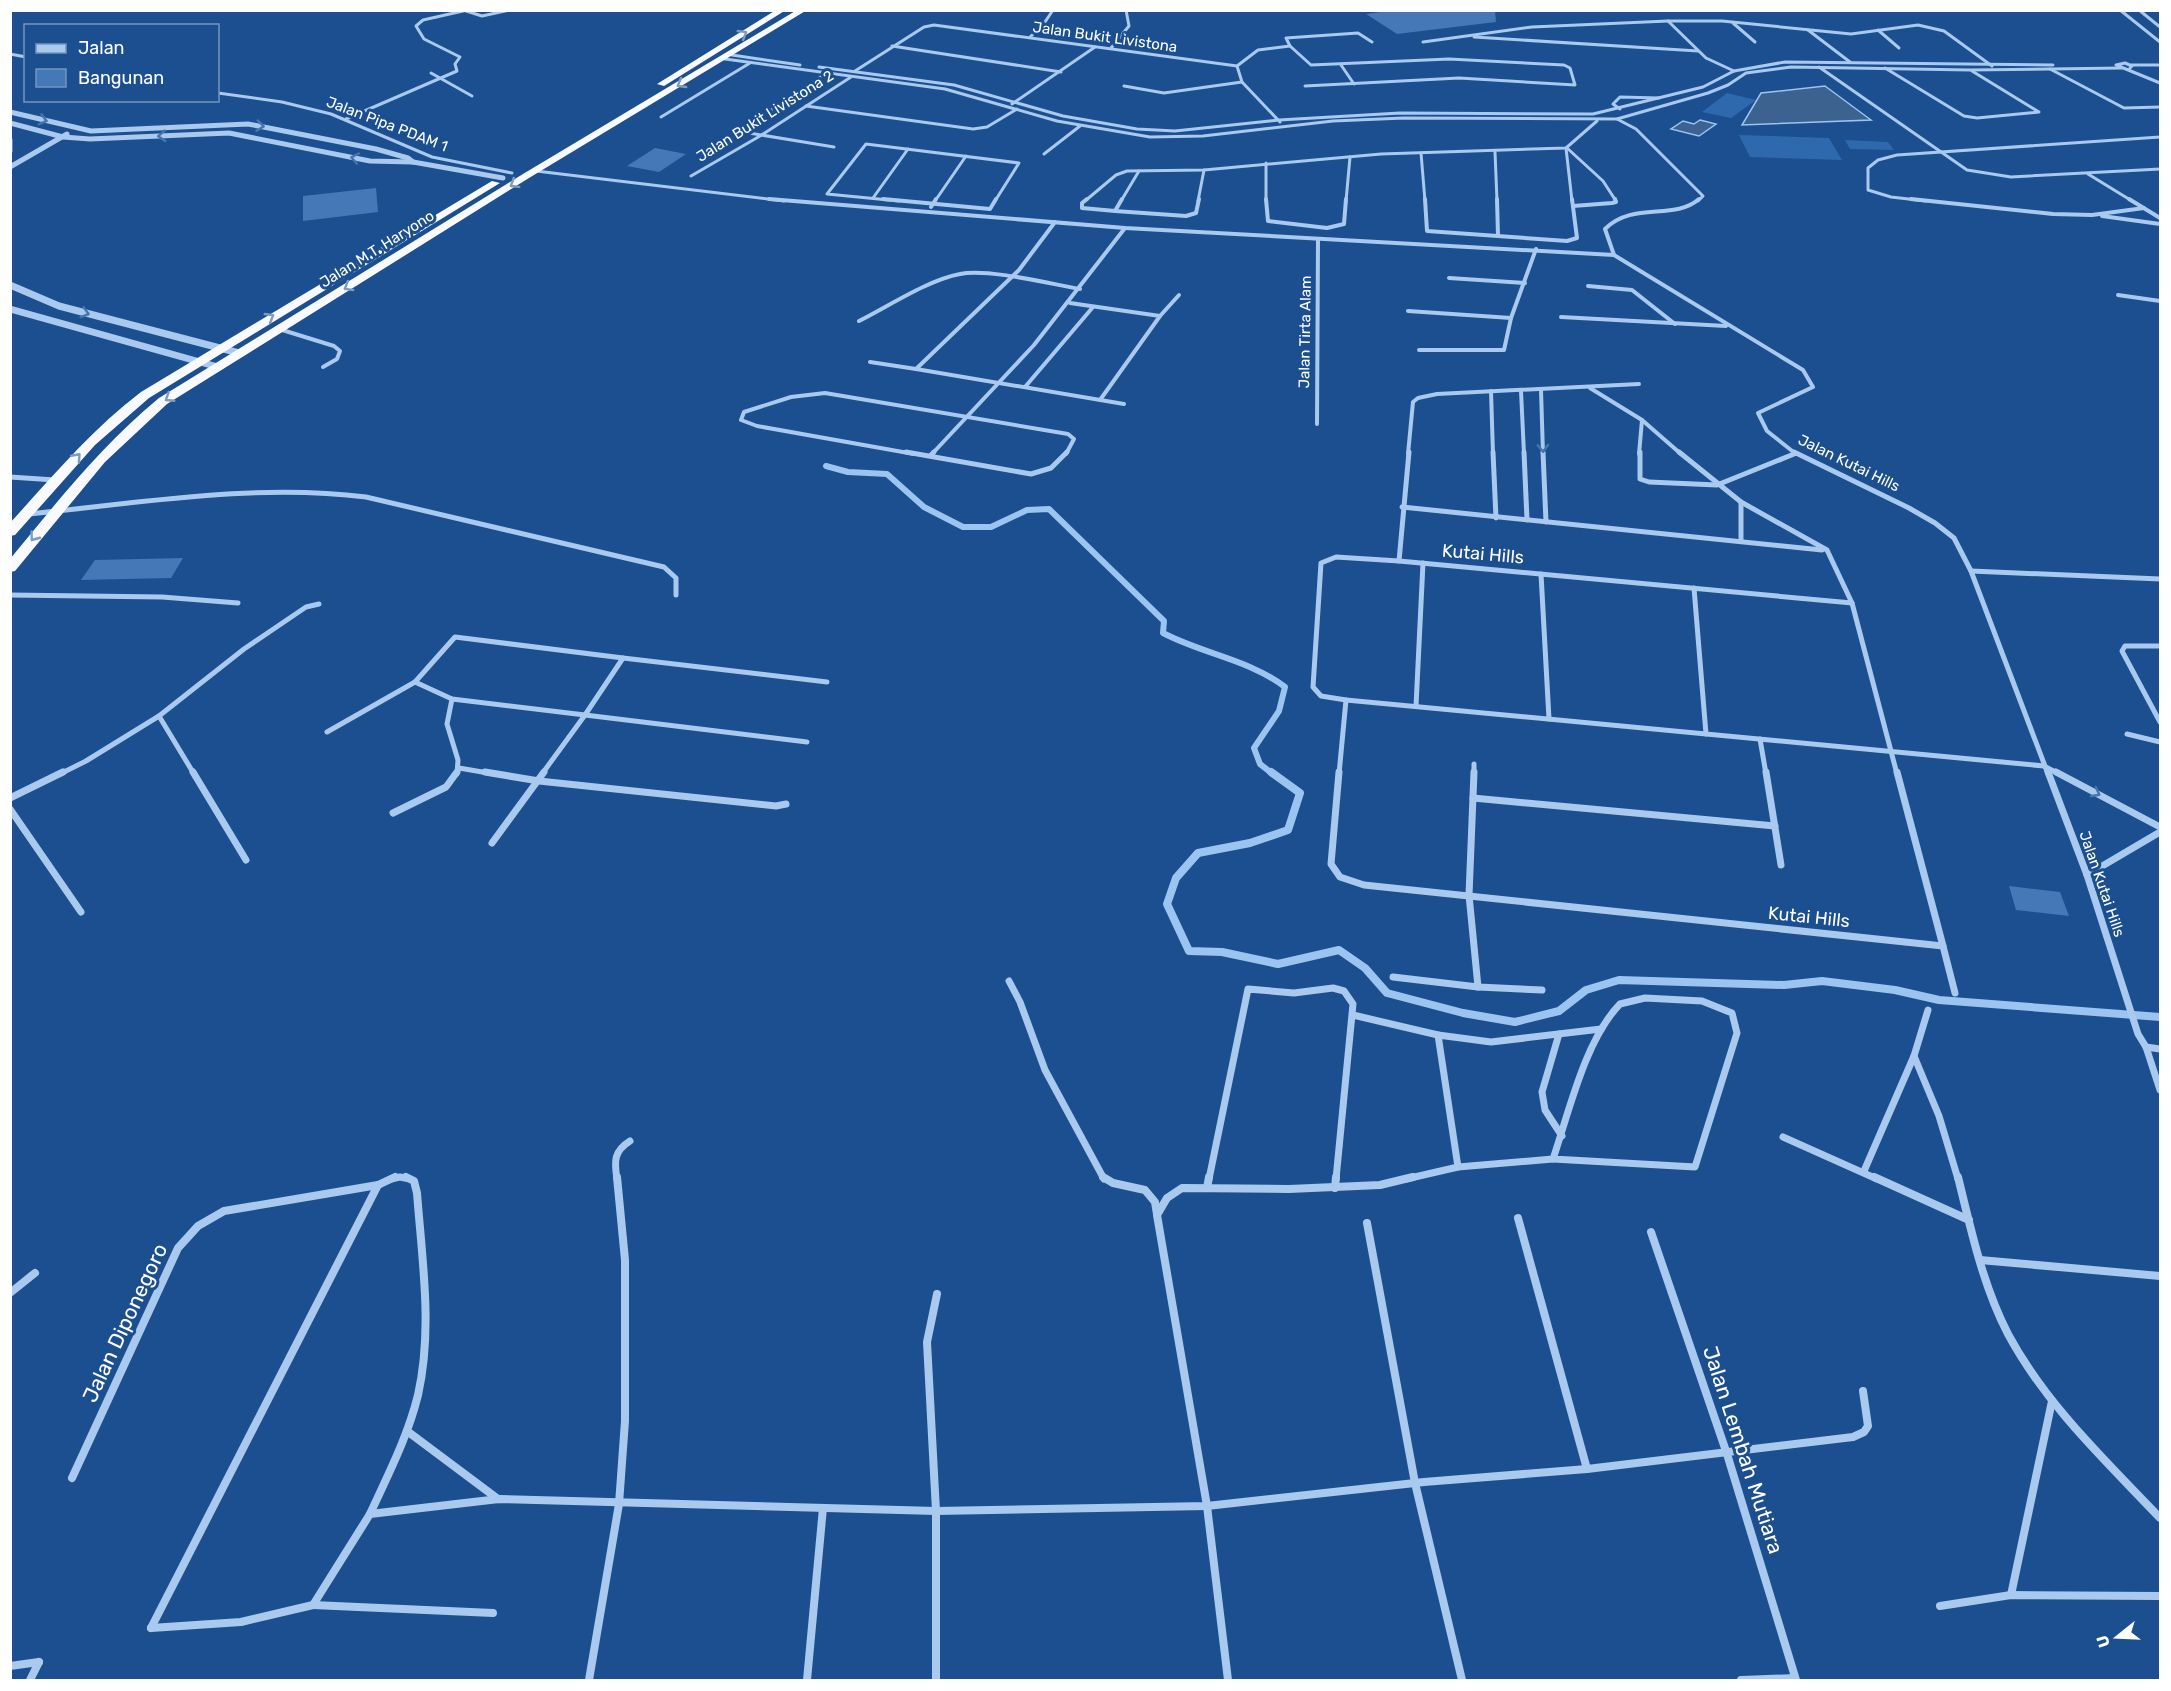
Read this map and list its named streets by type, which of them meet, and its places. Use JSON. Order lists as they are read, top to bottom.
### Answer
{
  "streets": {
    "highway": ["Jalan M.T. Haryono"],
    "street": [
      "Jalan Bukit Livistona",
      "Jalan Bukit Livistona 2",
      "Jalan Pipa PDAM 1",
      "Jalan Tirta Alam",
      "Jalan Kutai Hills",
      "Kutai Hills",
      "Jalan Diponegoro",
      "Jalan Lembah Mutiara"
    ]
  },
  "crossings": [
    ["Jalan Pipa PDAM 1", "Jalan M.T. Haryono"],
    ["Jalan Kutai Hills", "Kutai Hills"]
  ],
  "legend": ["Jalan", "Bangunan"],
  "north": "left"
}
